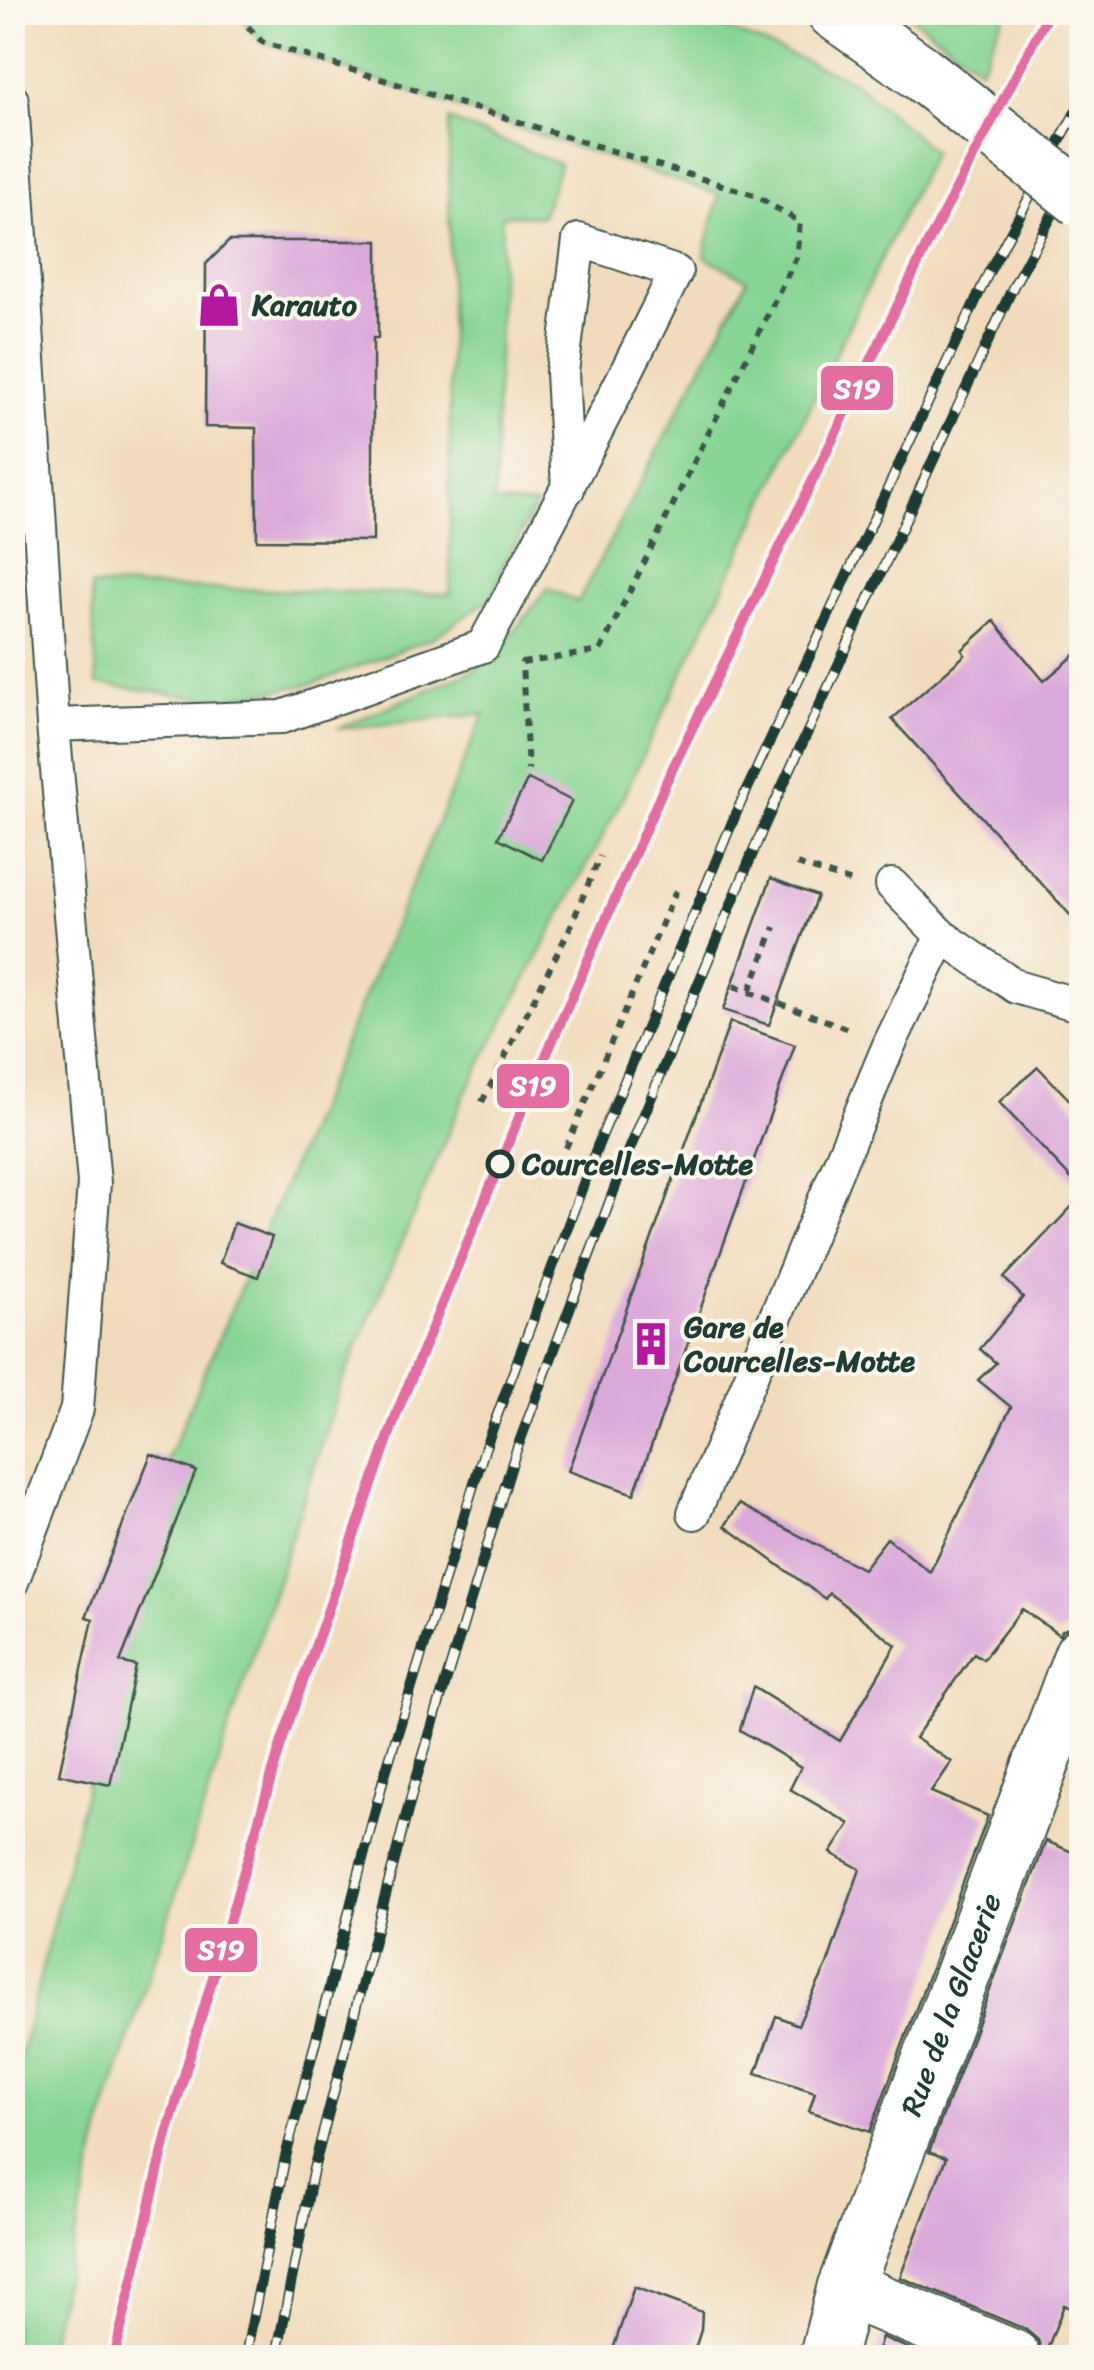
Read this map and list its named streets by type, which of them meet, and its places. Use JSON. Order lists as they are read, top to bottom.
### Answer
{
  "streets": {
    "street": ["Rue de la Glacerie"]
  },
  "places": {
    "shop": ["Karauto"],
    "other": ["Courcelles-Motte"],
    "building": ["Gare de Courcelles-Motte"]
  },
  "lines": ["transit line S19"]
}
